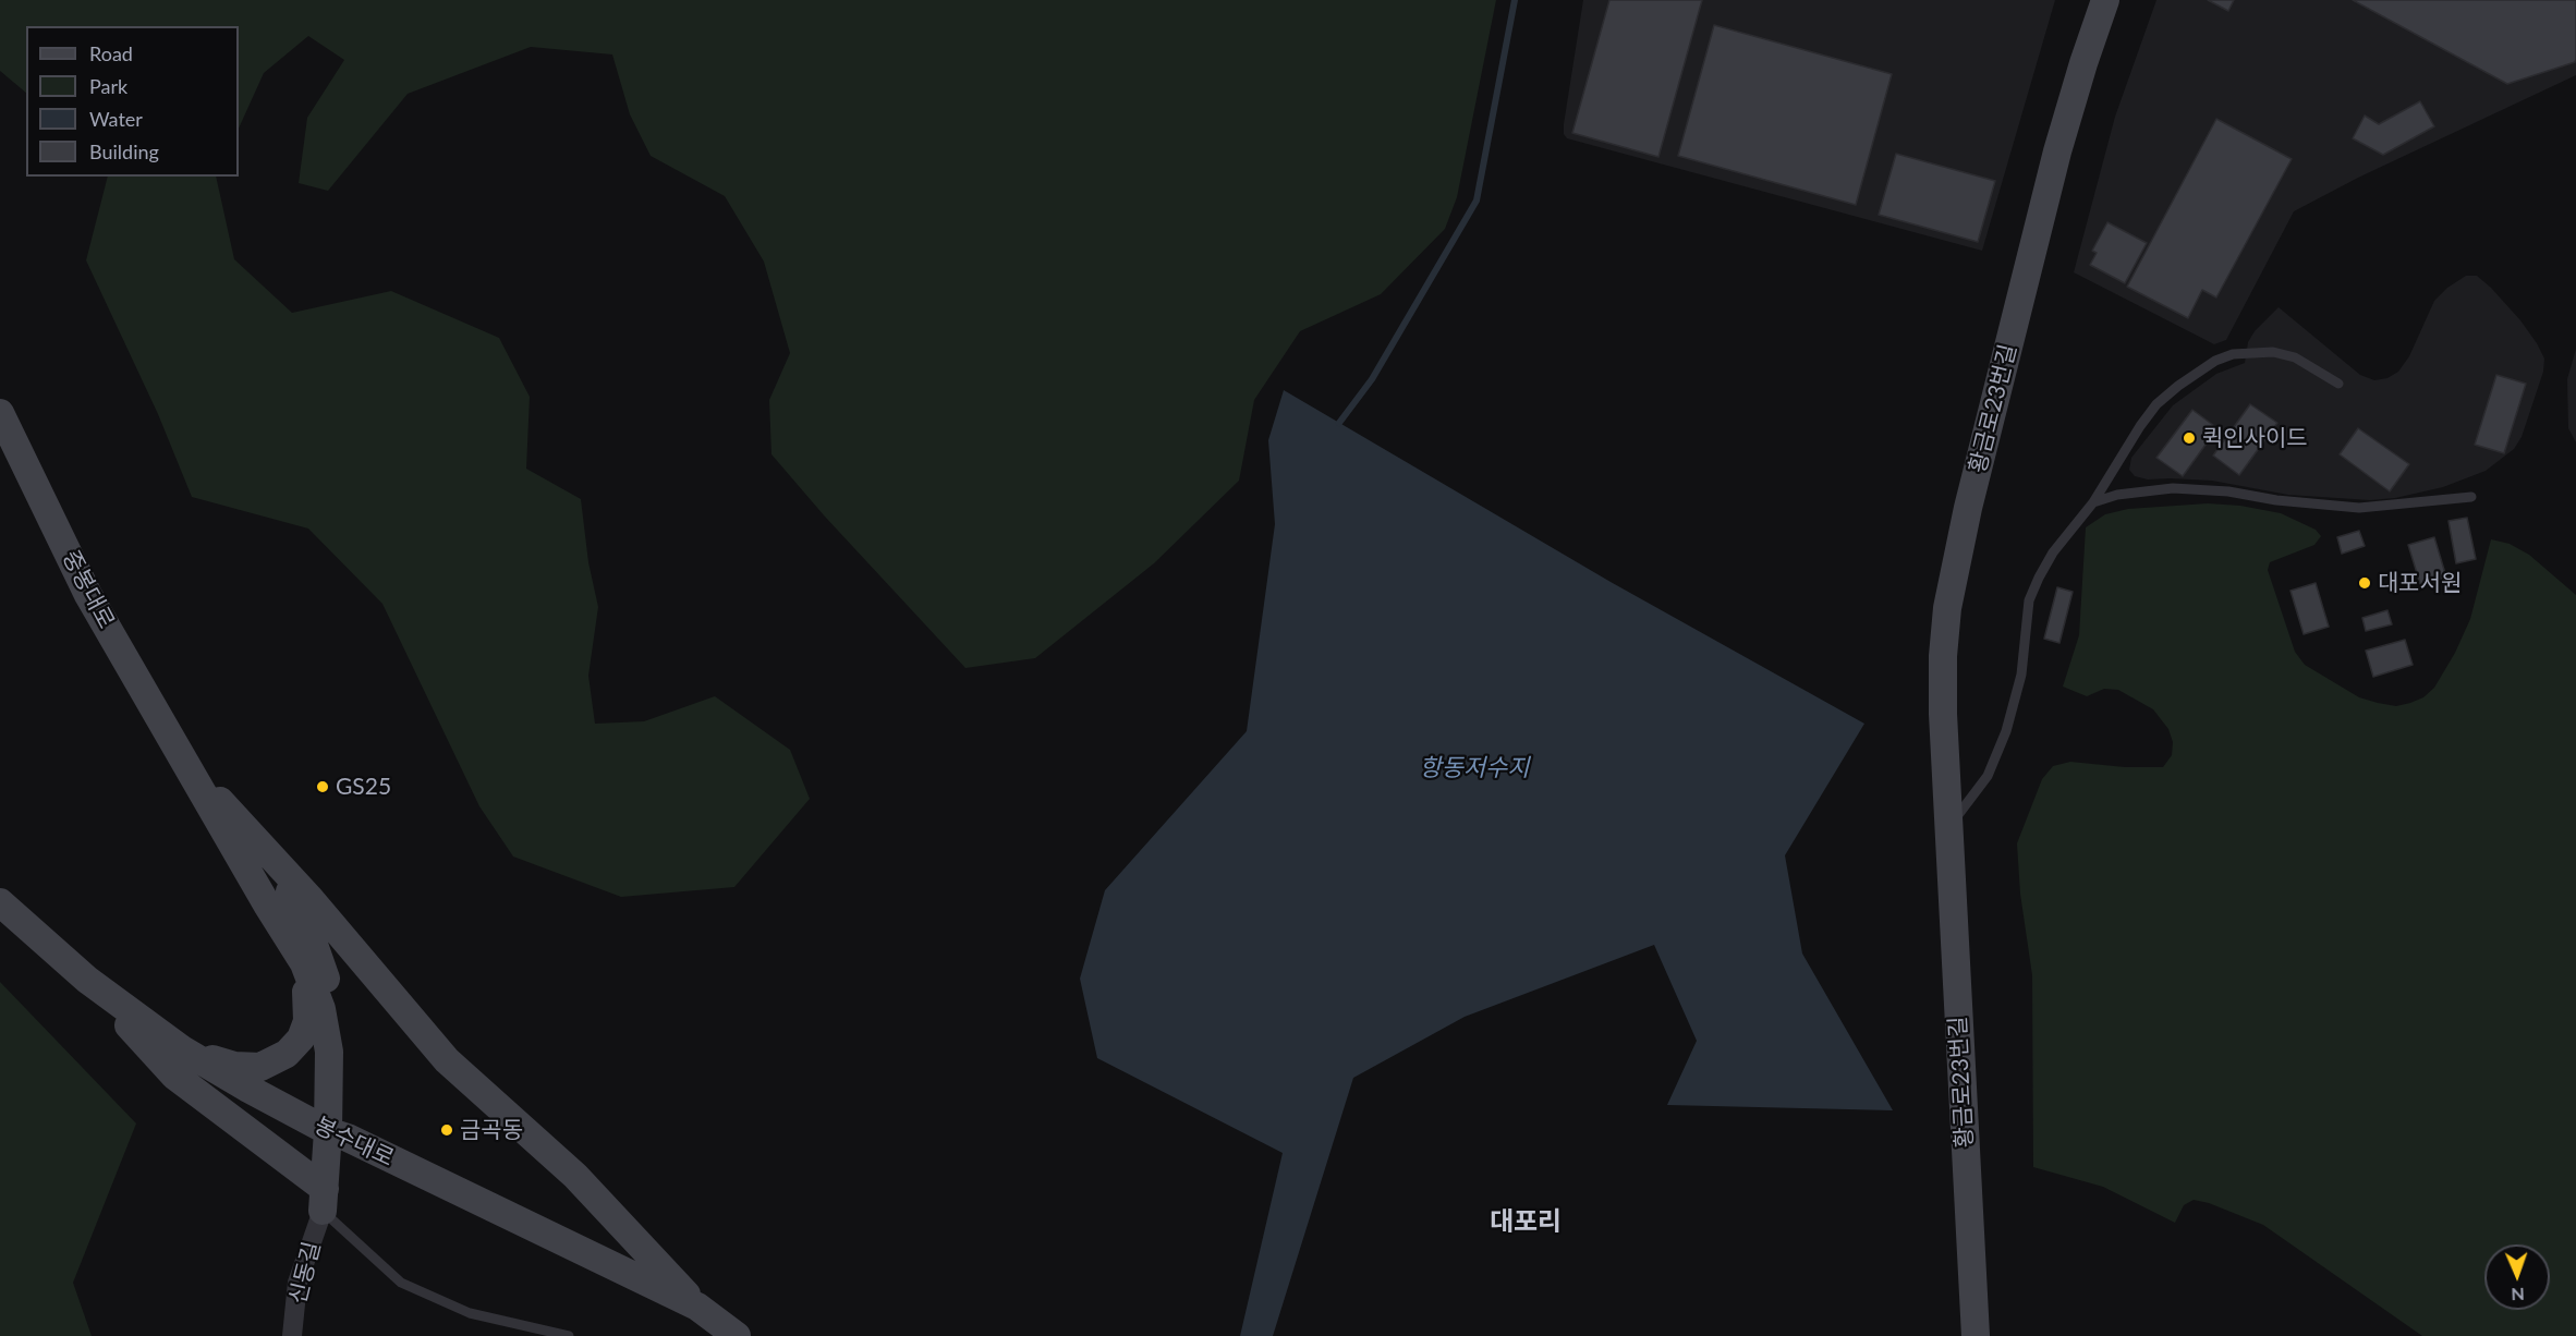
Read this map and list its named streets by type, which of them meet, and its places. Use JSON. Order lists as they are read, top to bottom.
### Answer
{
  "streets": {
    "main road": ["황금로23번길", "중봉대로", "봉수대로"],
    "street": ["신동길"]
  },
  "districts": ["대포리"],
  "water": ["항동저수지"],
  "places": [
    "퀵인사이드",
    "대포서원",
    "GS25",
    "금곡동"
  ],
  "legend": [
    "Road",
    "Park",
    "Water",
    "Building"
  ],
  "north": "bottom"
}
